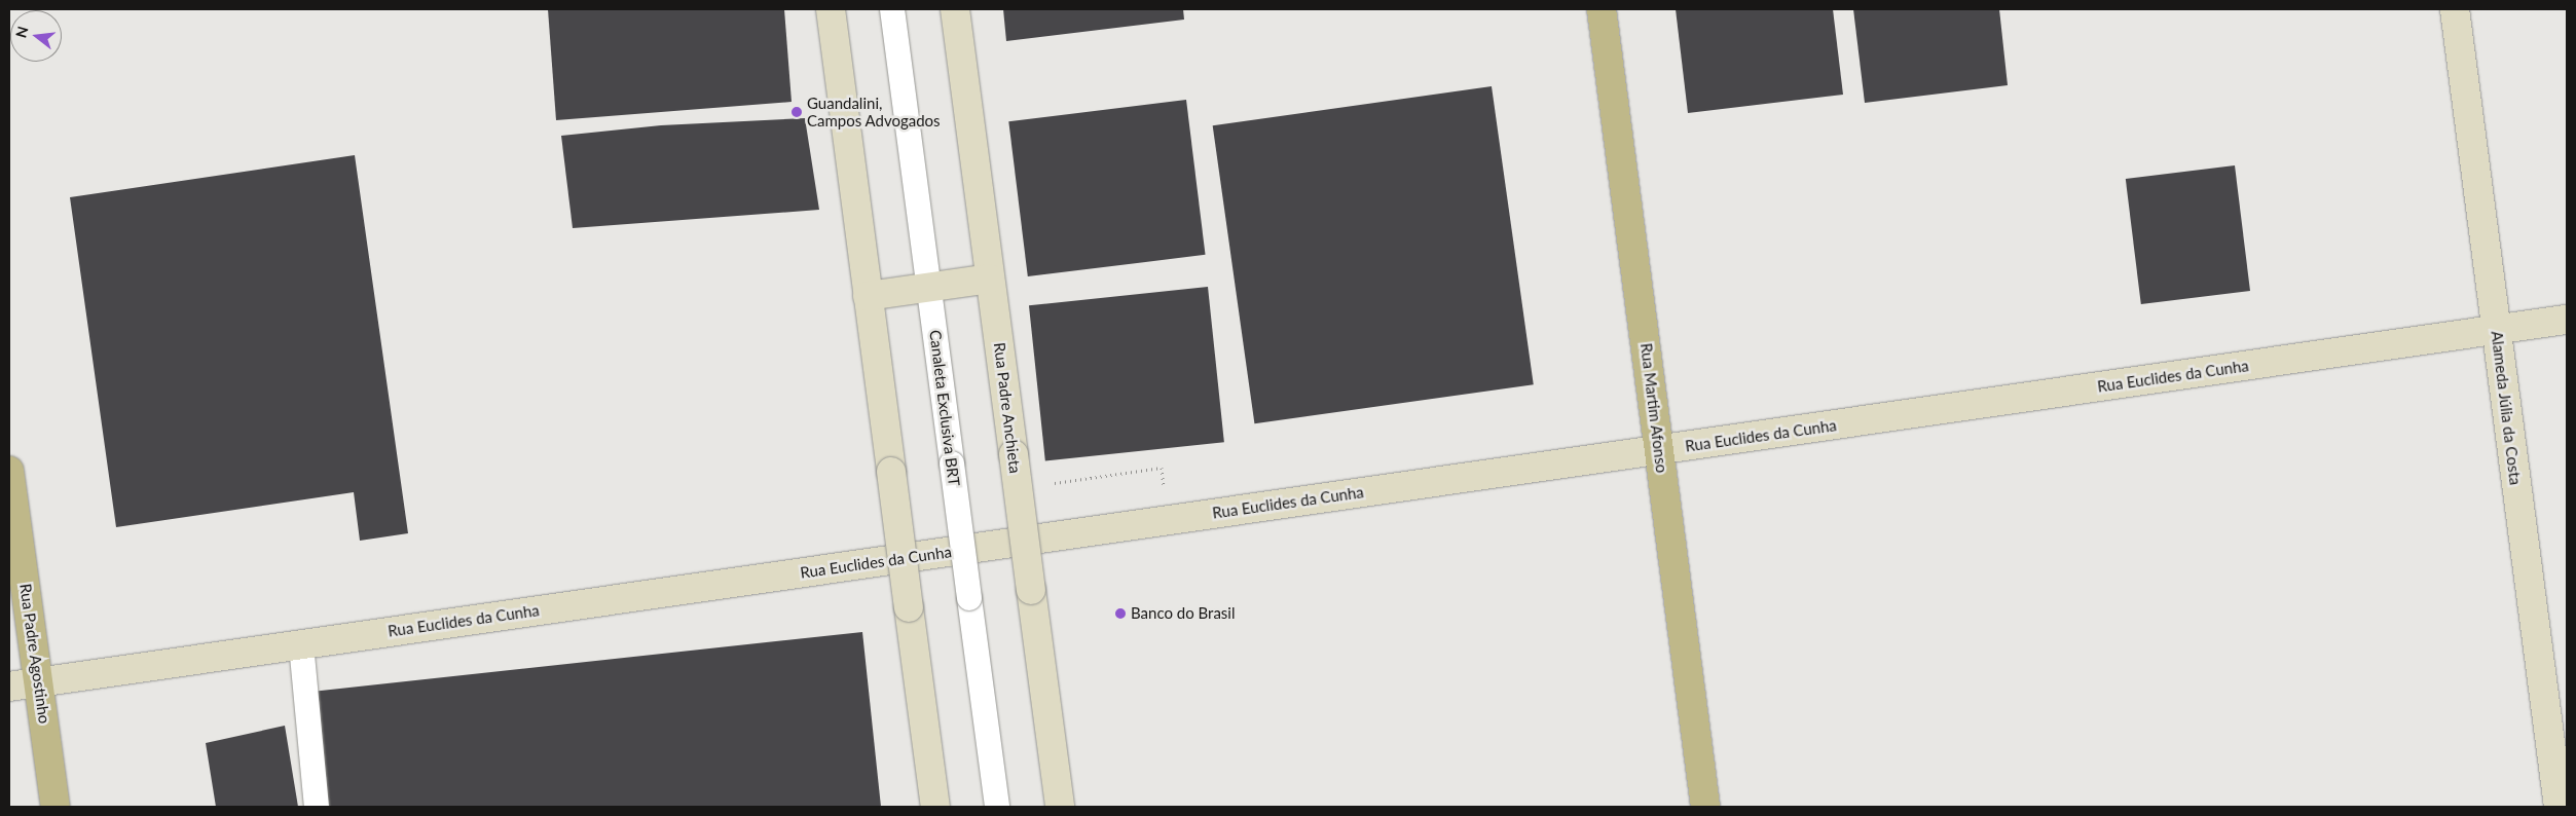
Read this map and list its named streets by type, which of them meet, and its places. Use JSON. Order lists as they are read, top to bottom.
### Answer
{
  "streets": {
    "main road": ["Rua Martim Afonso", "Rua Padre Agostinho"],
    "street": ["Rua Euclides da Cunha", "Rua Padre Anchieta", "Alameda Júlia da Costa"],
    "lane": ["Canaleta Exclusiva BRT"]
  },
  "crossings": [
    ["Rua Euclides da Cunha", "Rua Martim Afonso"],
    ["Rua Euclides da Cunha", "Alameda Júlia da Costa"],
    ["Rua Euclides da Cunha", "Rua Padre Agostinho"]
  ],
  "places": ["Guandalini, Campos Advogados", "Banco do Brasil"],
  "north": "left"
}
